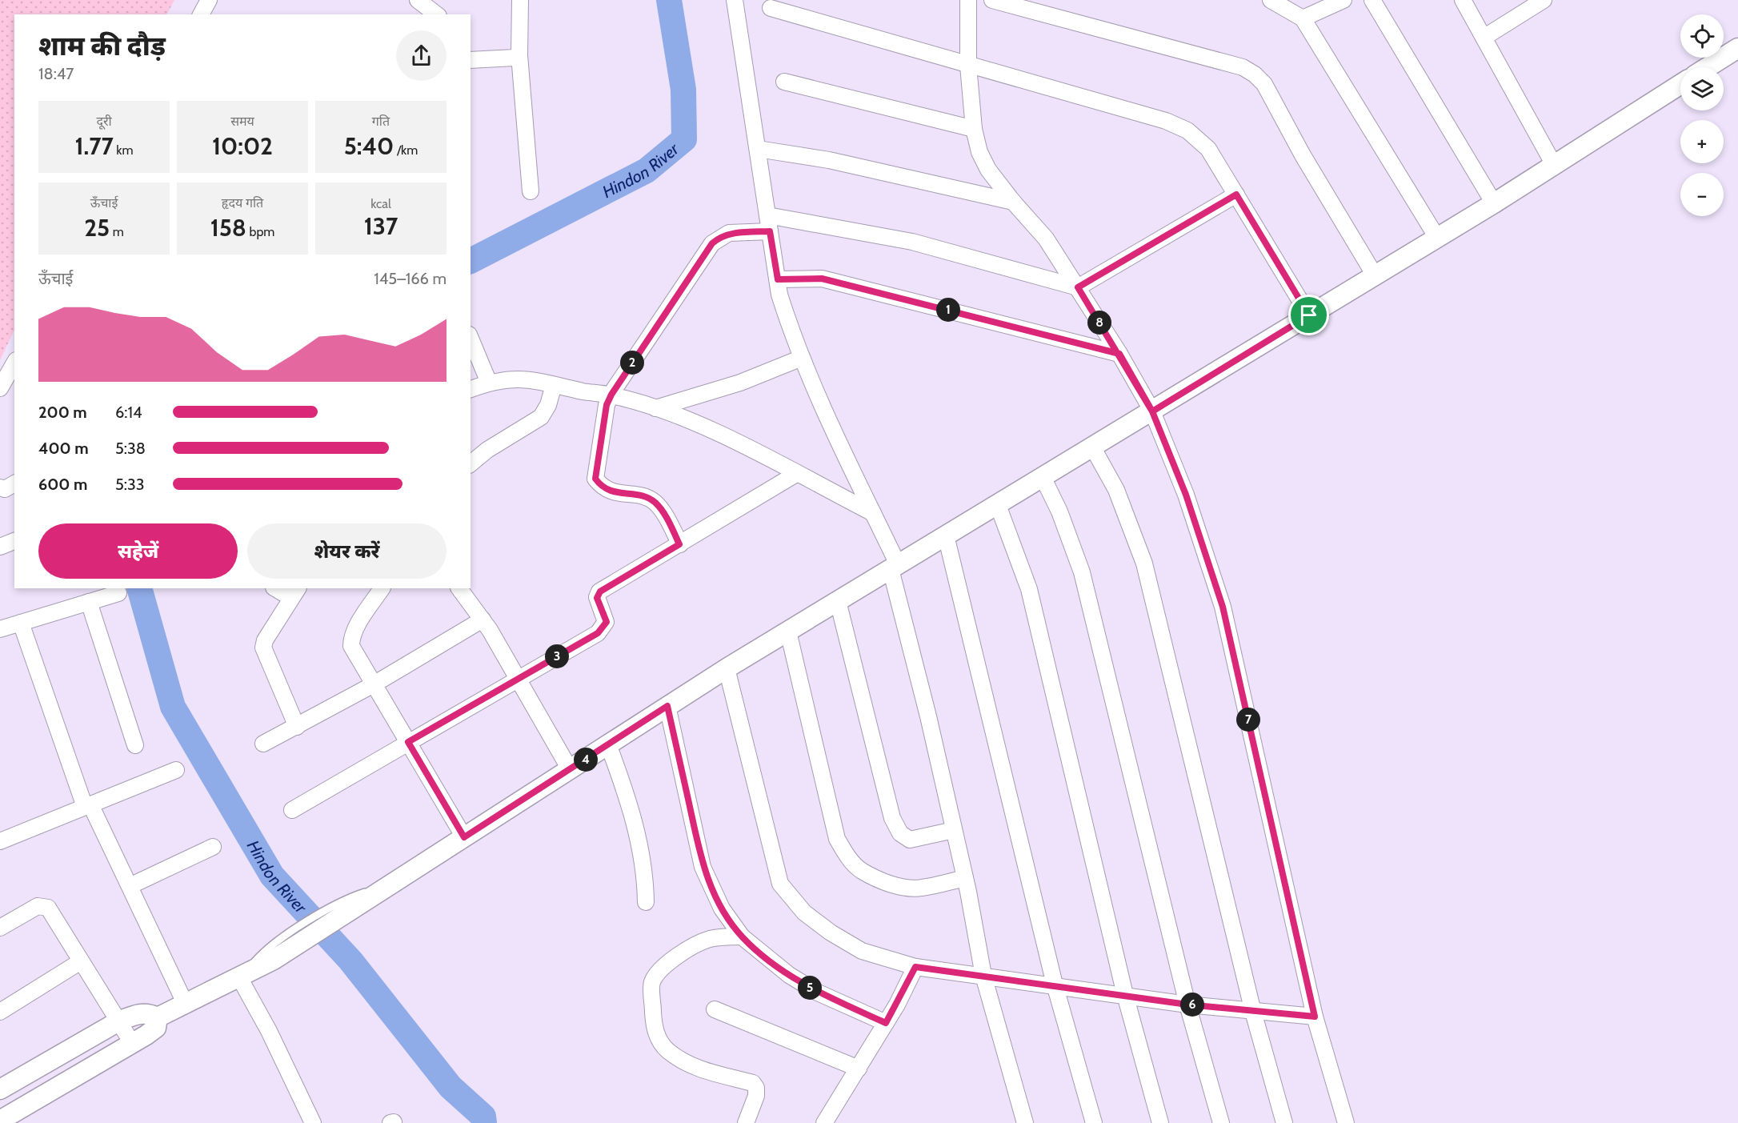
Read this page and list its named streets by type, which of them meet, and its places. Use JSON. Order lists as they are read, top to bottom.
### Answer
{
  "water": ["Hindon River"],
  "page": {
    "map_buttons": ["+", "−"],
    "heading": ["शाम की दौड़", "18:47"],
    "stats": [
      ["दूरी", "1.77 km"],
      ["समय", "10:02"],
      ["गति", "5:40 /km"],
      ["ऊँचाई", "25 m"],
      ["हृदय गति", "158 bpm"],
      ["kcal", "137"]
    ],
    "chart": ["ऊँचाई", "145–166 m"],
    "pins": [
      "1",
      "8",
      "2",
      "3",
      "7",
      "4",
      "5",
      "6"
    ],
    "list": [
      {
        "name": "200 m",
        "note": "6:14"
      },
      {
        "name": "400 m",
        "note": "5:38"
      },
      {
        "name": "600 m",
        "note": "5:33"
      }
    ],
    "buttons": ["सहेजें", "शेयर करें"]
  }
}
